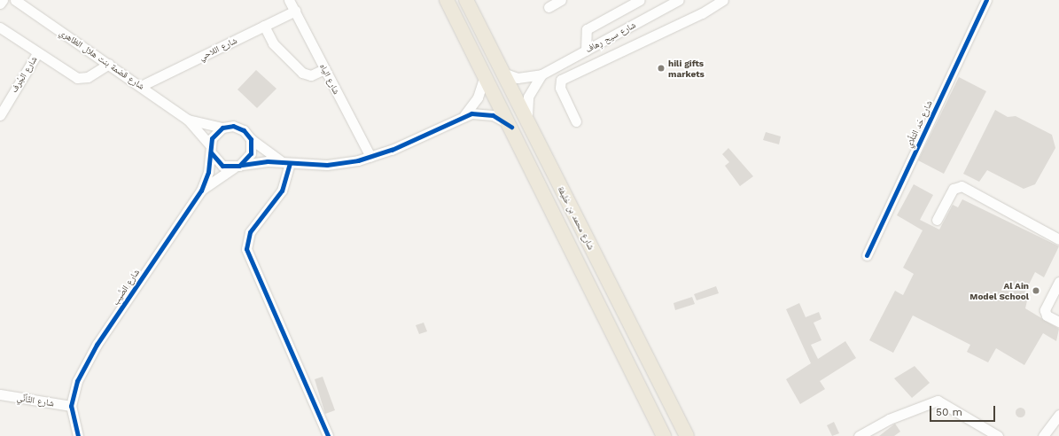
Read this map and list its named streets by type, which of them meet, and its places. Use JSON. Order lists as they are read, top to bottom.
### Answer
{
  "streets": {
    "highway": ["شارع محمد بن خليفة"],
    "street": [
      "شارع سيح رِهاف",
      "شارع اللاحي",
      "شارع قضمة بنت هلال الظاهري",
      "شارع الجُرف",
      "شارع الياه",
      "شارع حَد التلَّاي",
      "شارع الصَّيب",
      "شارع التَّأنِّي"
    ]
  },
  "crossings": [
    ["شارع سيح رِهاف", "شارع محمد بن خليفة"],
    ["شارع اللاحي", "شارع قضمة بنت هلال الظاهري"],
    ["شارع اللاحي", "شارع الياه"],
    ["شارع قضمة بنت هلال الظاهري", "شارع الجُرف"],
    ["شارع قضمة بنت هلال الظاهري", "شارع الصَّيب"],
    ["شارع الصَّيب", "شارع التَّأنِّي"]
  ],
  "places": ["hili gifts markets", "Al Ain Model School"],
  "scale_bar": "50 m"
}
